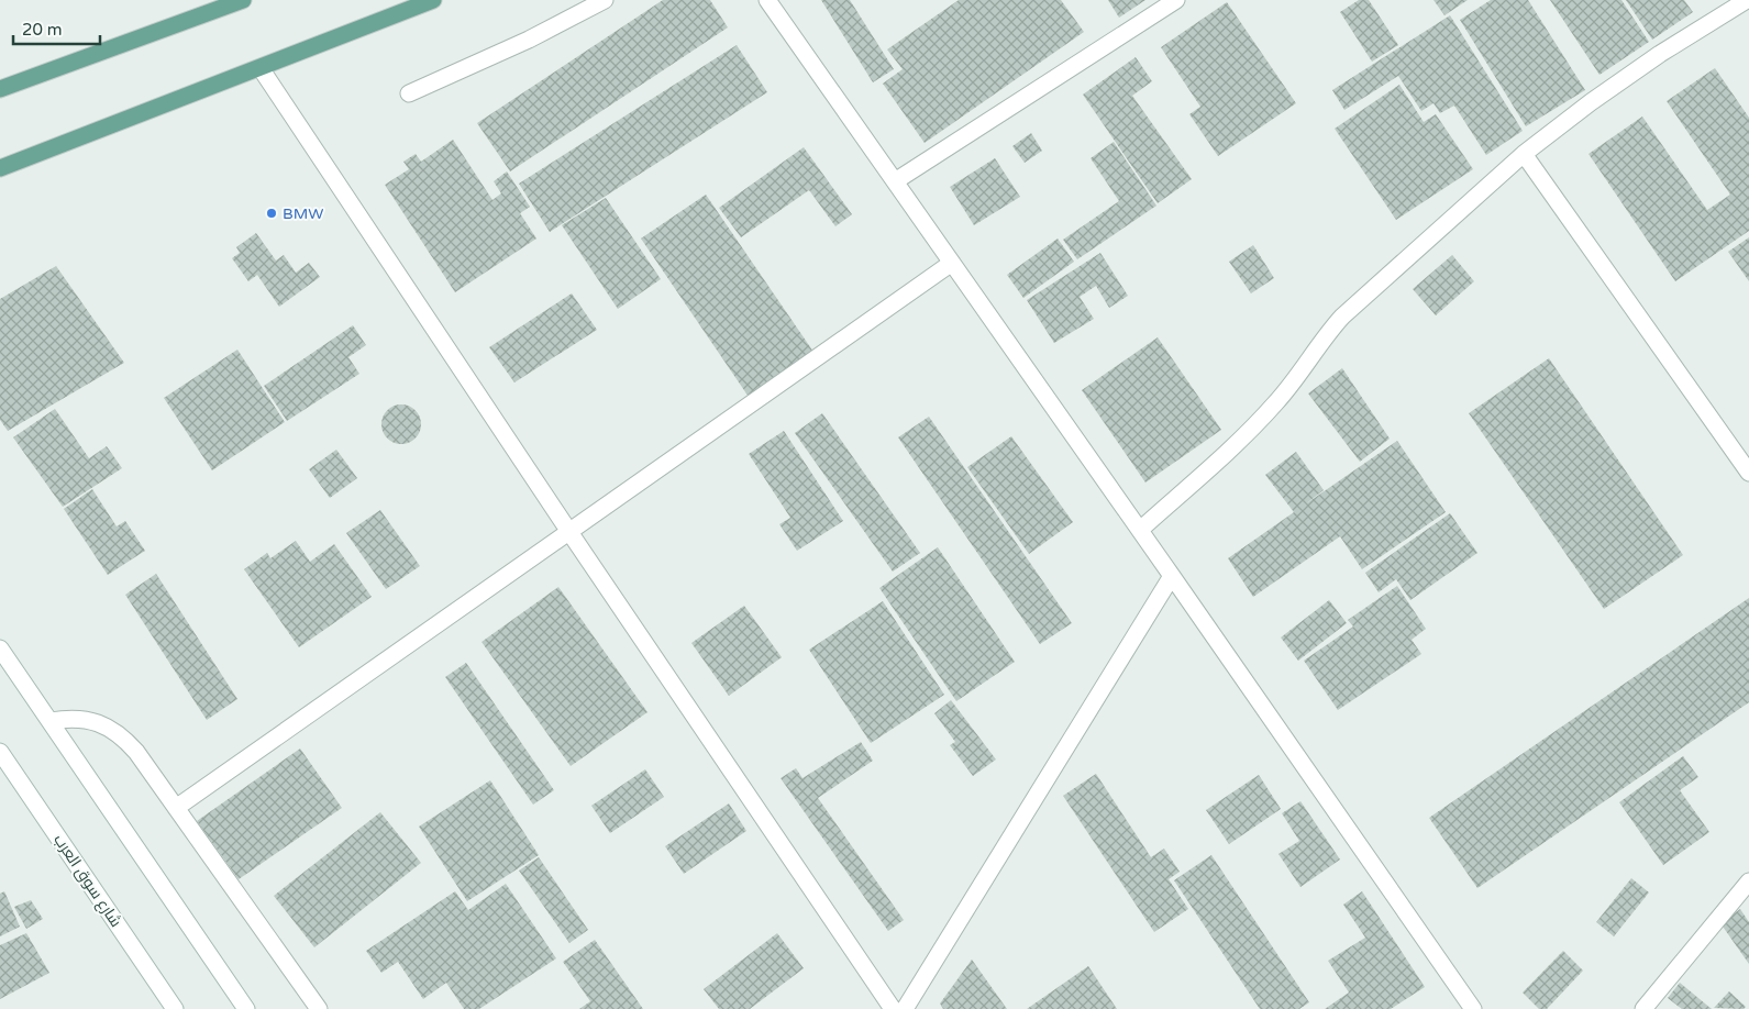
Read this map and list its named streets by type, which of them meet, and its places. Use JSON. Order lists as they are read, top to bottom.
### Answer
{
  "streets": {
    "street": ["شارع سوق العرب"]
  },
  "places": ["BMW"],
  "scale_bar": "20 m"
}
